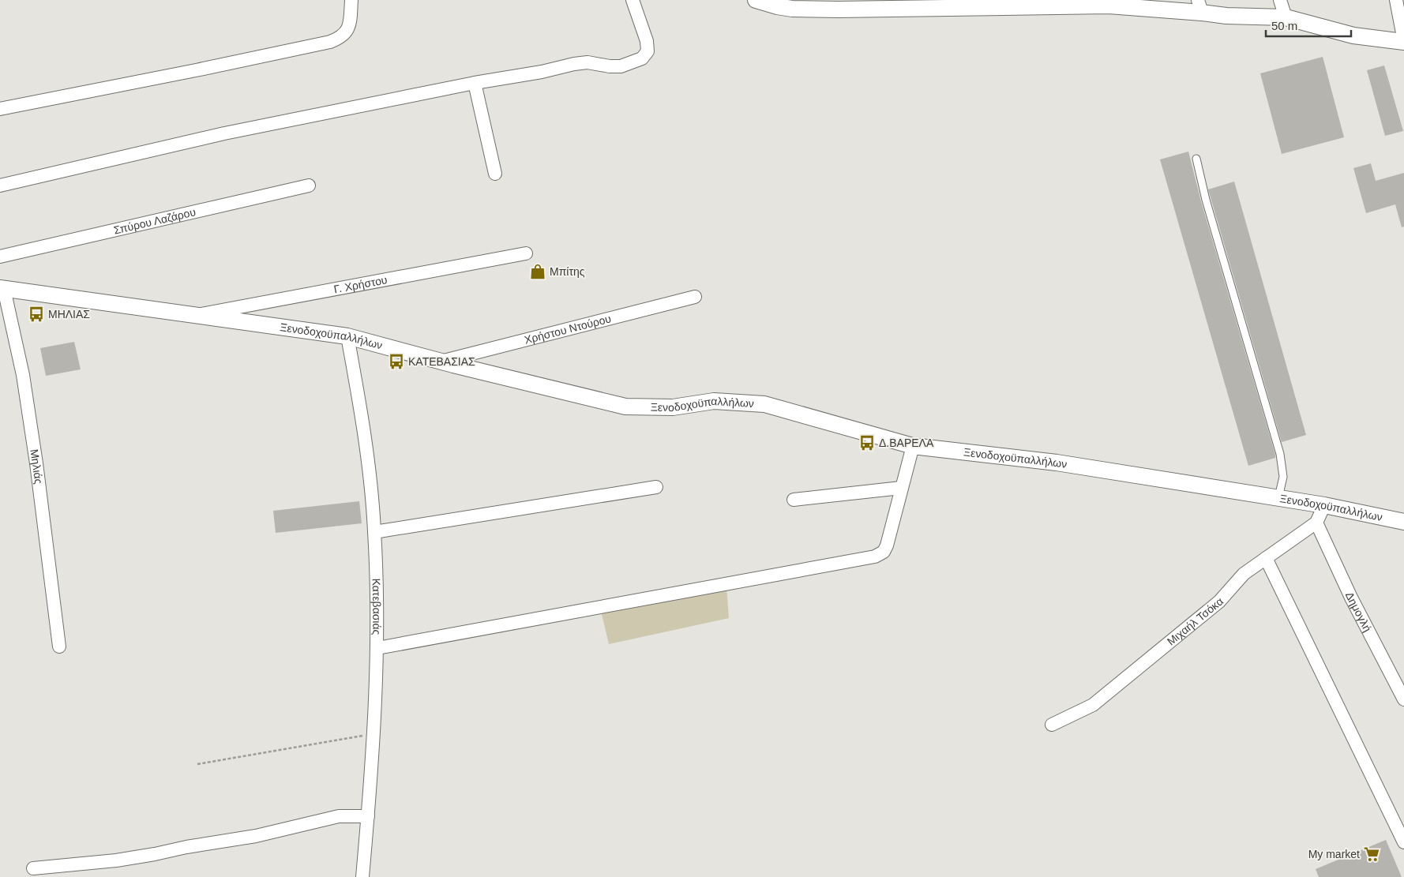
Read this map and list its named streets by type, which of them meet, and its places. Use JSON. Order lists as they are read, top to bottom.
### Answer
{
  "streets": {
    "street": [
      "Σπύρου Λαζάρου",
      "Γ. Χρήστου",
      "Χρήστου Ντούρου",
      "Ξενοδοχοϋπαλλήλων",
      "Μηλιάς",
      "Κατεβασιάς",
      "Δημογλή",
      "Μιχαήλ Τσόκα"
    ]
  },
  "crossings": [
    ["Γ. Χρήστου", "Ξενοδοχοϋπαλλήλων"],
    ["Χρήστου Ντούρου", "Ξενοδοχοϋπαλλήλων"],
    ["Ξενοδοχοϋπαλλήλων", "Μηλιάς"],
    ["Ξενοδοχοϋπαλλήλων", "Κατεβασιάς"],
    ["Δημογλή", "Μιχαήλ Τσόκα"]
  ],
  "places": {
    "shop": ["Μπίτης"],
    "bus stop": ["ΜΗΛΙΑΣ", "ΚΑΤΕΒΑΣΙΑΣ", "Δ.ΒΑΡΕΛΑ"],
    "supermarket": ["My market"]
  },
  "scale_bar": "50 m"
}
